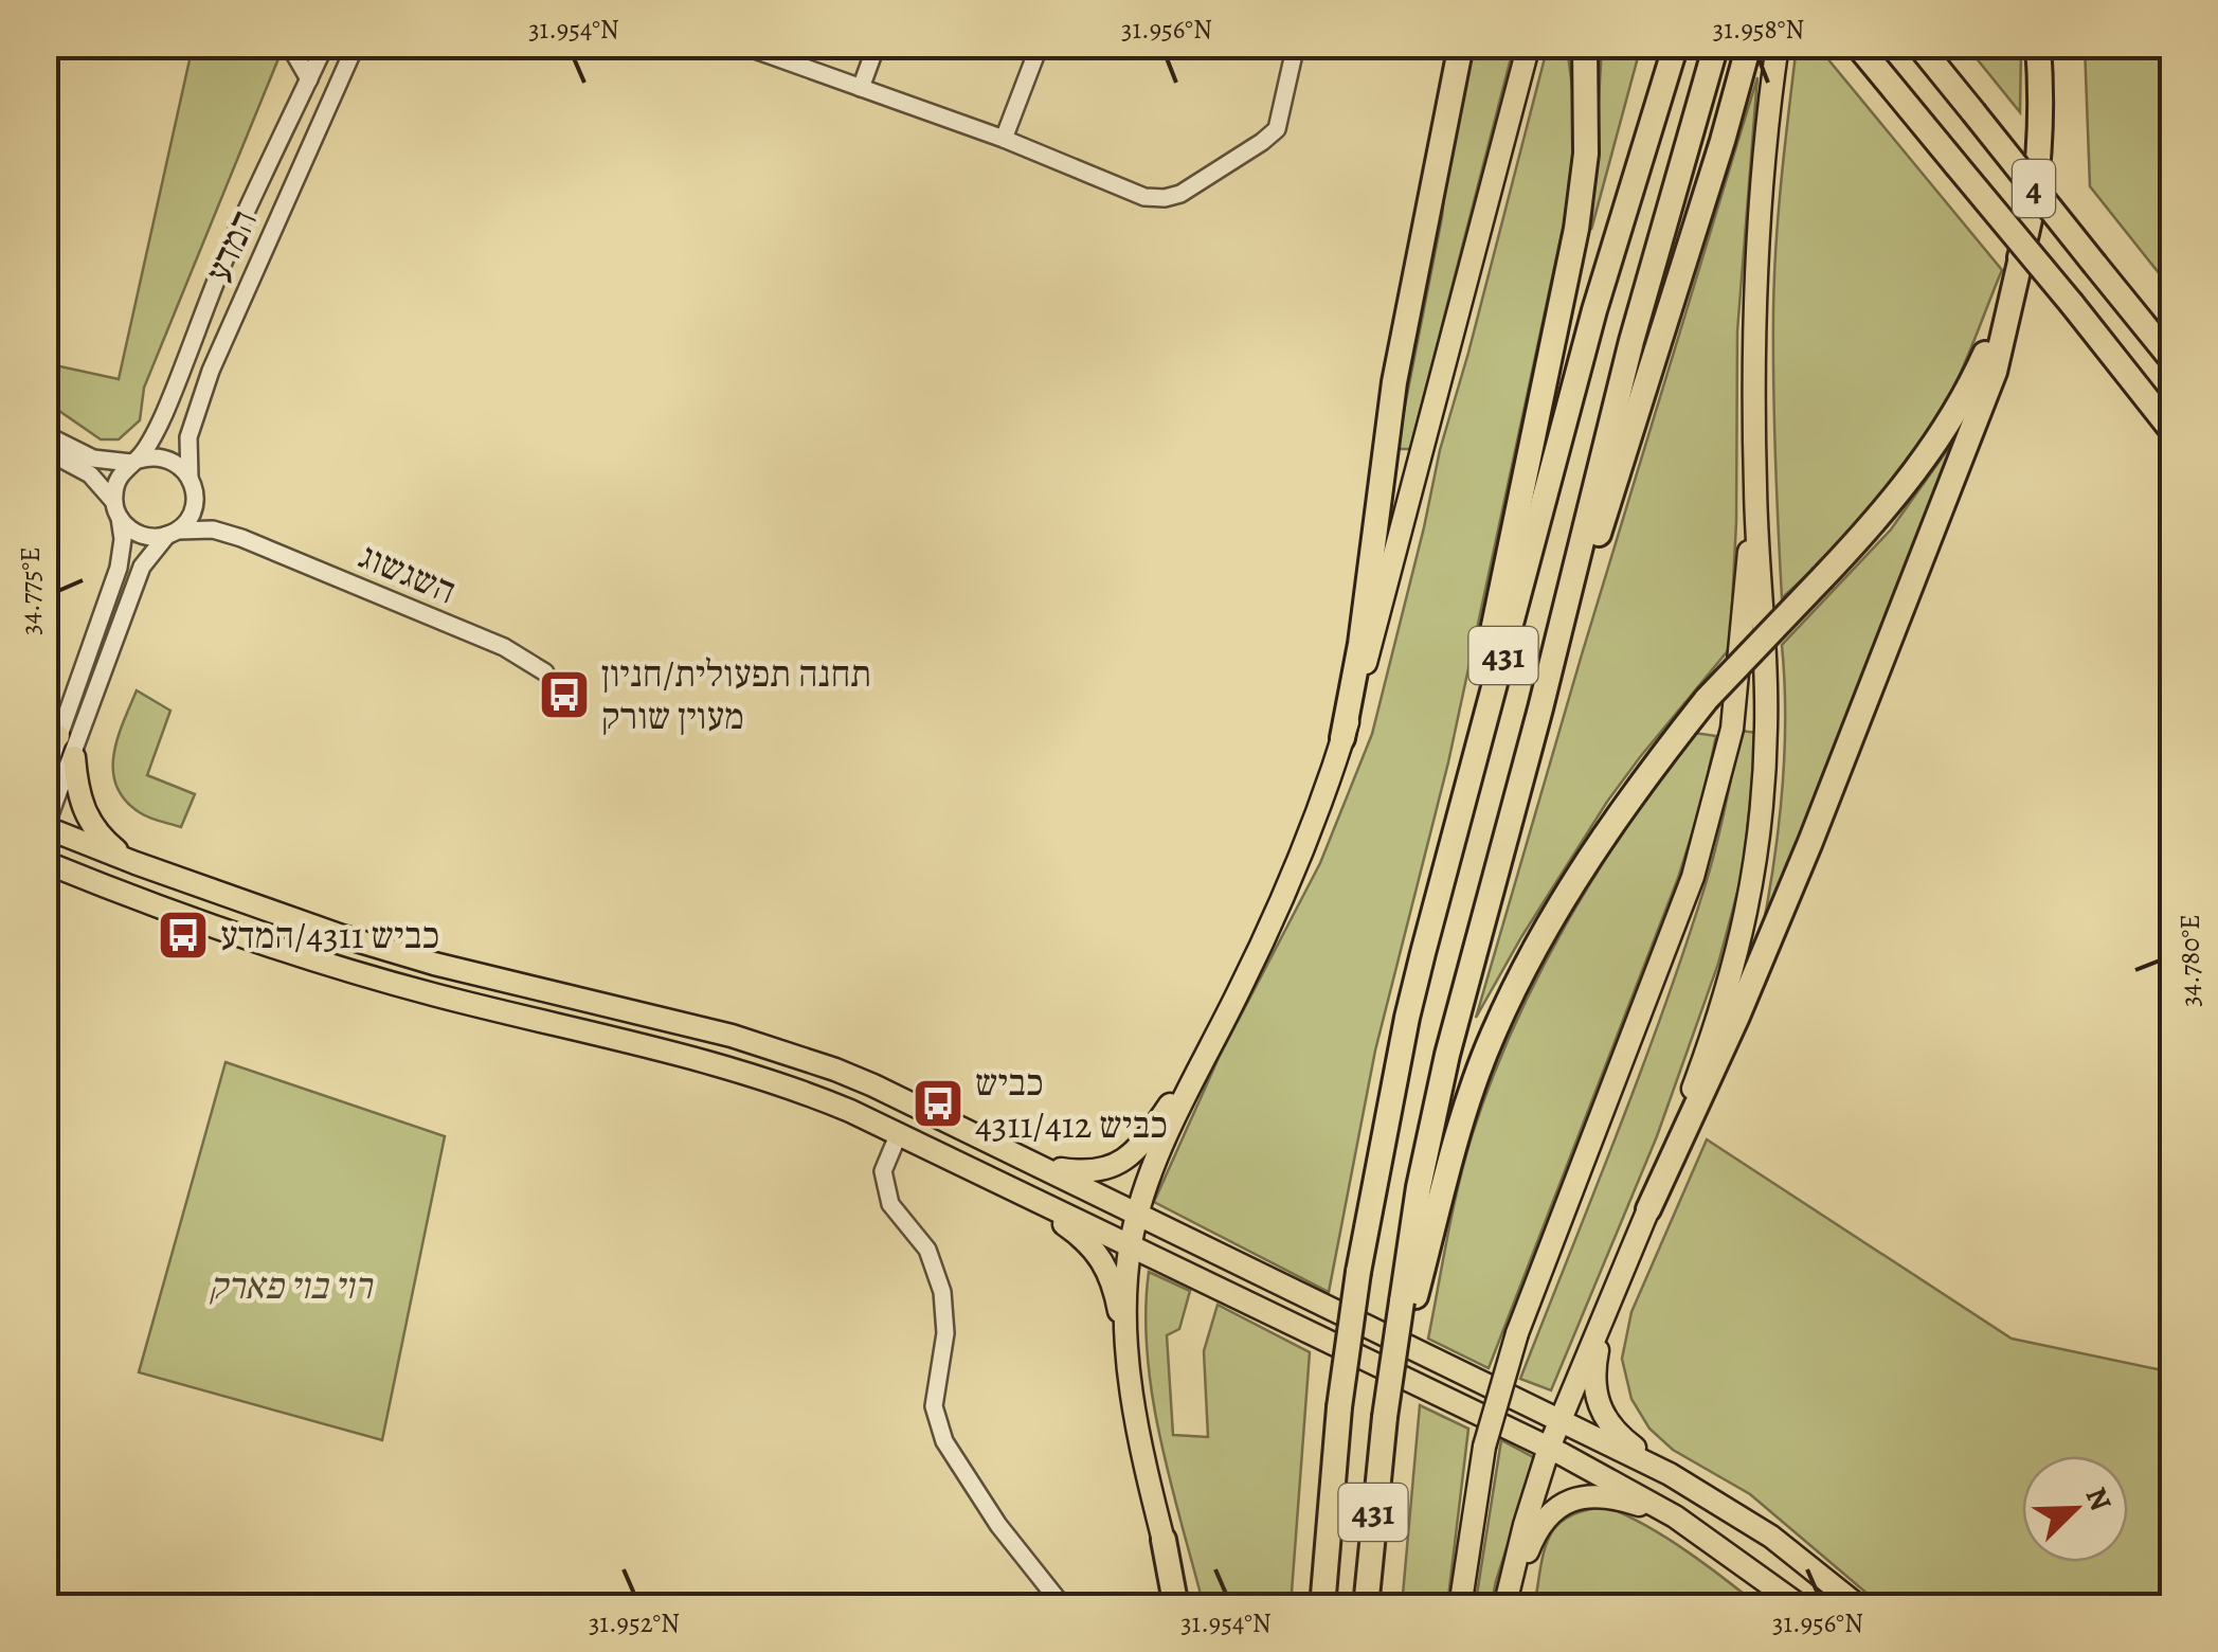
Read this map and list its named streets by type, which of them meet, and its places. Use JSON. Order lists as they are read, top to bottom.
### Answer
{
  "streets": {
    "highway": ["4", "431"],
    "street": ["המדע", "השגשוג"]
  },
  "crossings": [
    ["המדע", "השגשוג"]
  ],
  "parks": ["רוי בוי פארק"],
  "places": {
    "bus stop": ["תחנה תפעולית/חניון מעוין שורק", "כביש 4311/המדע", "כביש 4311/כביש 412"]
  },
  "north": "top right",
  "coordinates": [
    "31.954°N",
    "31.956°N",
    "31.958°N",
    "34.775°E",
    "34.780°E",
    "31.952°N"
  ]
}
